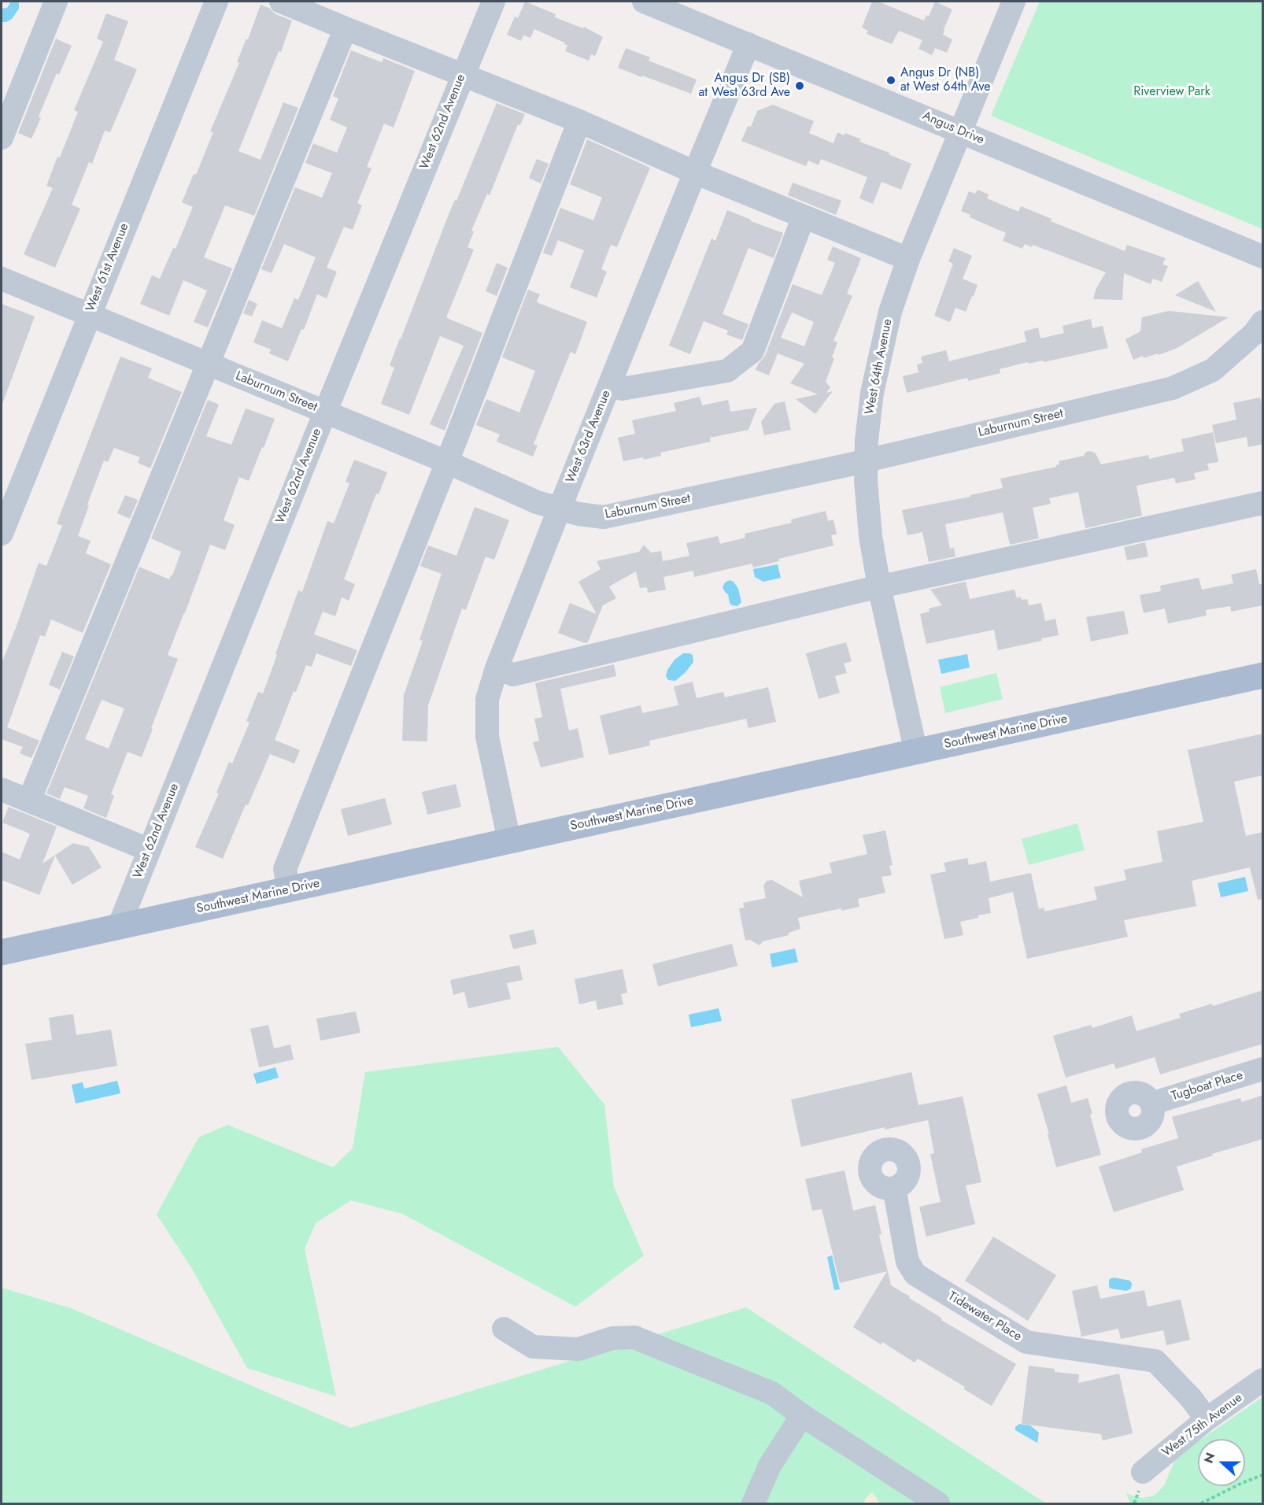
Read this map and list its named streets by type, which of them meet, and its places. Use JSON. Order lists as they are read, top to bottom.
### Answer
{
  "streets": {
    "main road": ["Southwest Marine Drive"],
    "street": [
      "West 62nd Avenue",
      "Angus Drive",
      "West 61st Avenue",
      "West 64th Avenue",
      "Laburnum Street",
      "West 63rd Avenue",
      "Tugboat Place",
      "Tidewater Place",
      "West 75th Avenue"
    ]
  },
  "crossings": [
    ["West 62nd Avenue", "Laburnum Street"],
    ["West 62nd Avenue", "Southwest Marine Drive"],
    ["Angus Drive", "West 64th Avenue"],
    ["Angus Drive", "West 63rd Avenue"],
    ["West 61st Avenue", "Laburnum Street"],
    ["West 64th Avenue", "Laburnum Street"],
    ["West 64th Avenue", "Southwest Marine Drive"],
    ["Laburnum Street", "West 63rd Avenue"],
    ["West 63rd Avenue", "Southwest Marine Drive"],
    ["Tidewater Place", "West 75th Avenue"]
  ],
  "parks": ["Riverview Park"],
  "places": ["Angus Dr (NB) at West 64th Ave", "Angus Dr (SB) at West 63rd Ave"],
  "north": "left"
}
